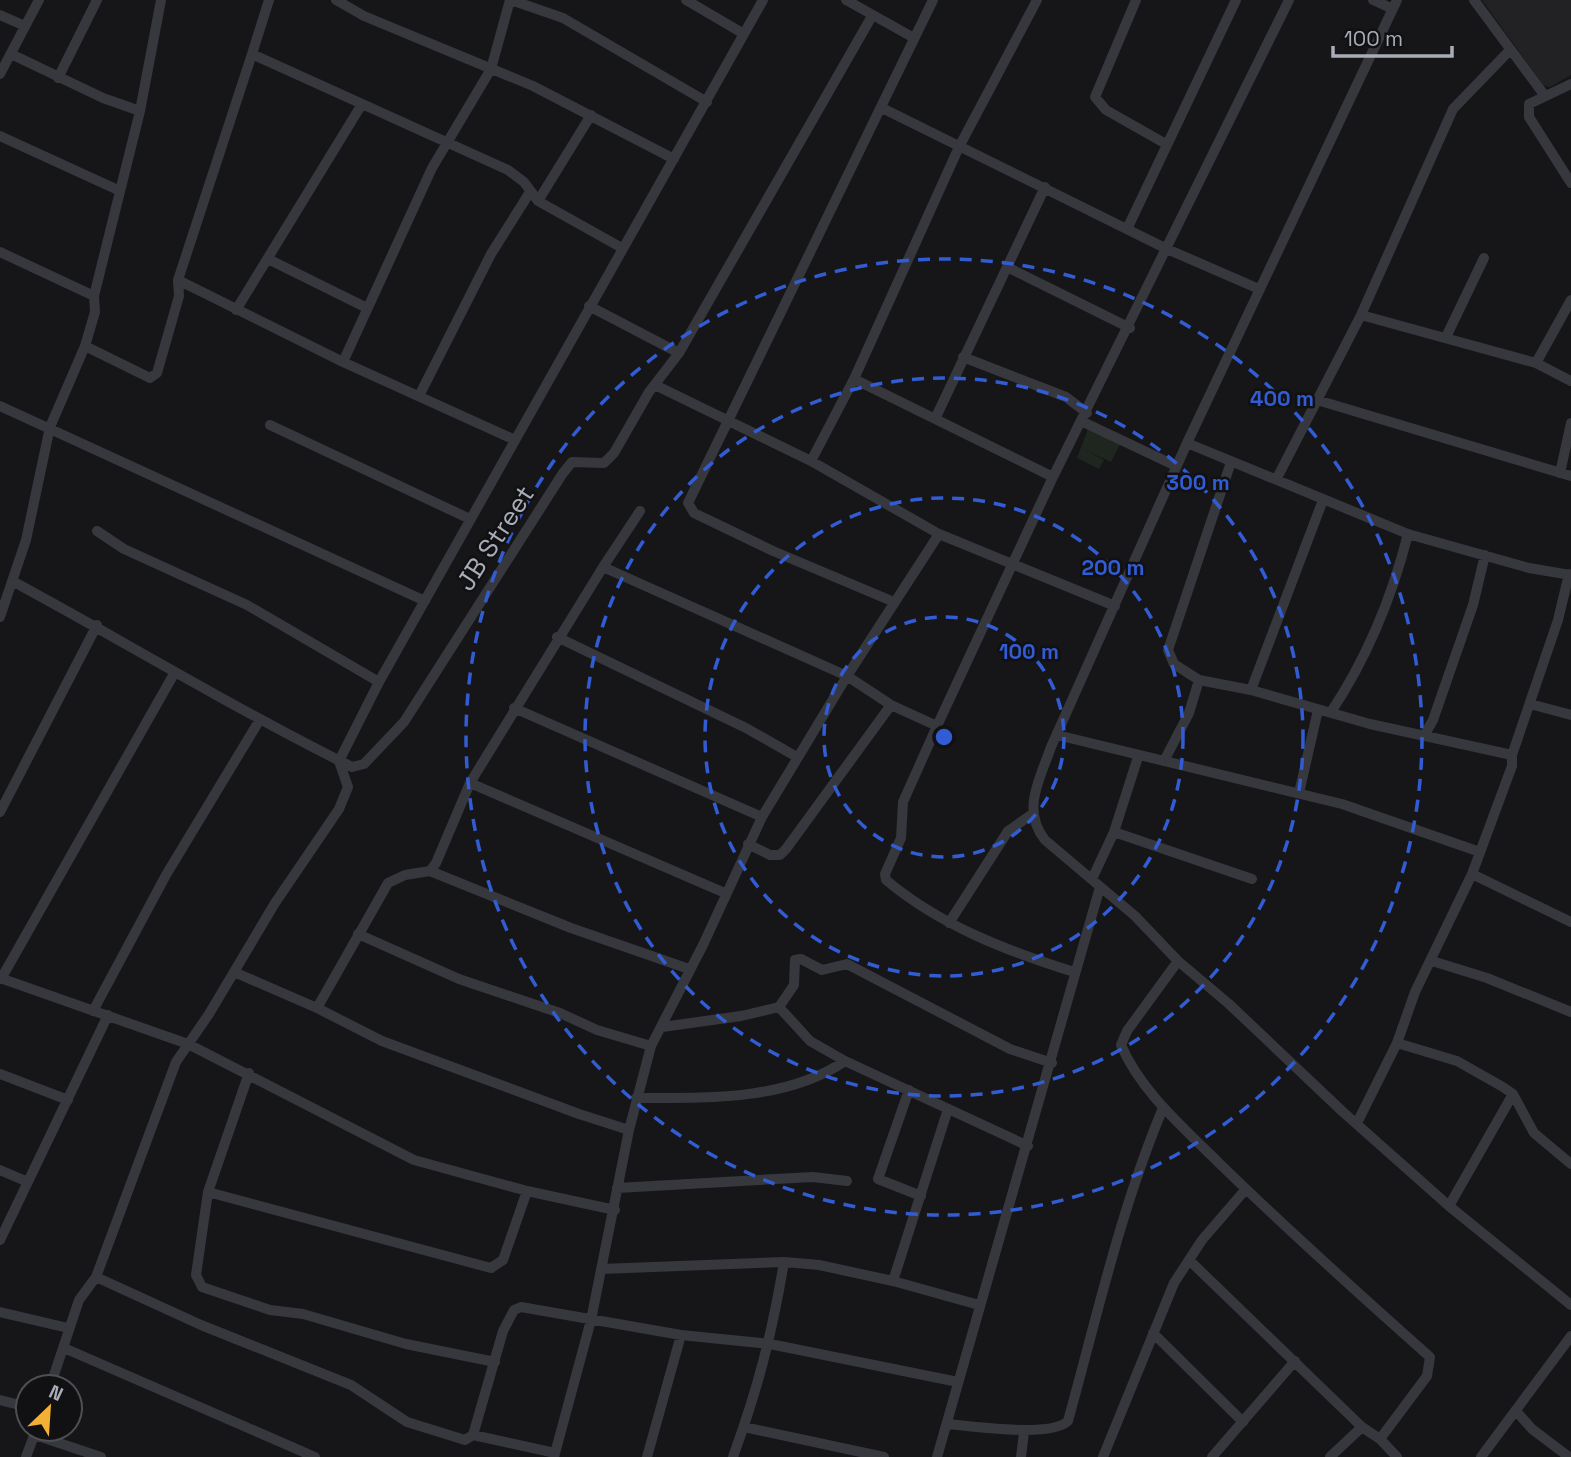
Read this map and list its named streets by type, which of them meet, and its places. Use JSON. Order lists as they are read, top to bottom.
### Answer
{
  "streets": {
    "street": ["JB Street"]
  },
  "scale_bar": "100 m",
  "north": "top right",
  "rings": [
    "400 m",
    "300 m",
    "200 m",
    "100 m"
  ]
}
